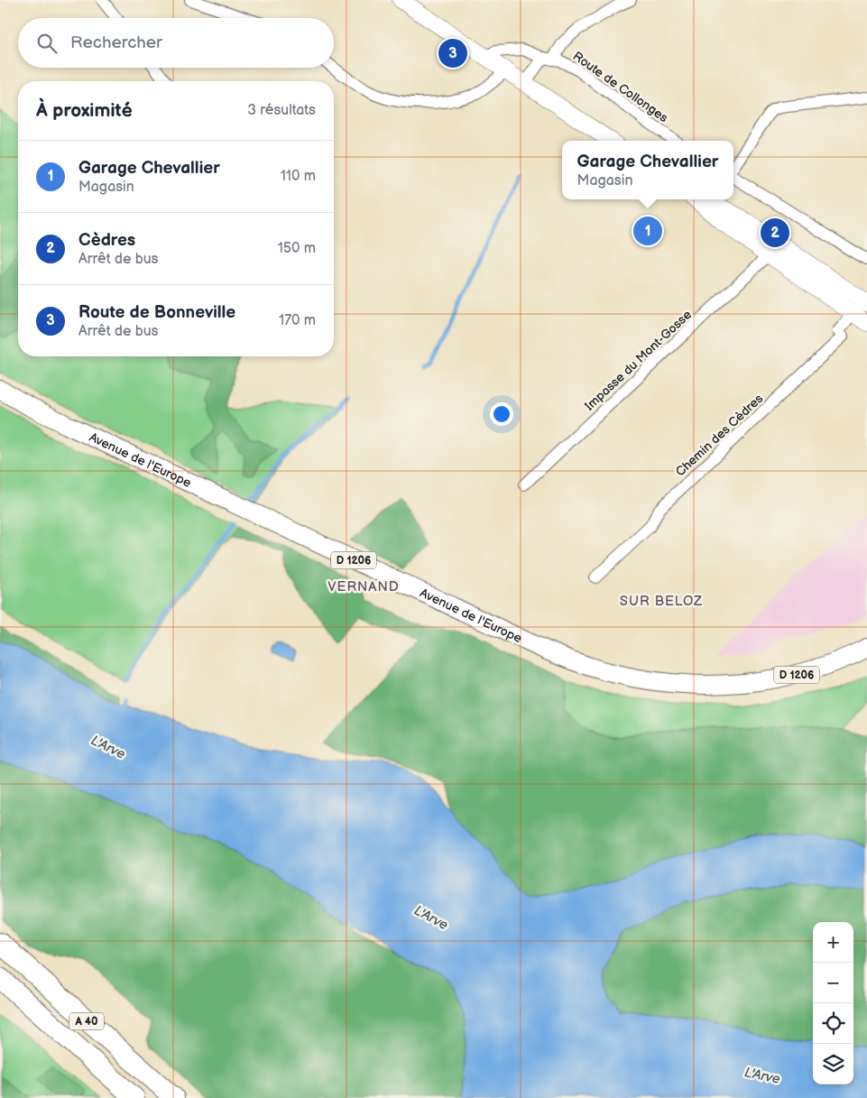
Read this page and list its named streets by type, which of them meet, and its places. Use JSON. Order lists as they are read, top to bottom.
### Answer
{
  "streets": {
    "highway": ["A 40"],
    "main road": ["Avenue de l'Europe", "D 1206"],
    "street": ["Route de Collonges", "Impasse du Mont-Gosse", "Chemin des Cèdres"]
  },
  "districts": ["VERNAND", "SUR BELOZ"],
  "water": ["L'Arve"],
  "page": {
    "search": "Rechercher",
    "pins": ["3", "1", "2"],
    "heading": ["À proximité", "3 résultats"],
    "list": [
      {
        "mark": "1",
        "name": "Garage Chevallier",
        "note": "Magasin",
        "value": "110 m"
      },
      {
        "mark": "2",
        "name": "Cèdres",
        "note": "Arrêt de bus",
        "value": "150 m"
      },
      {
        "mark": "3",
        "name": "Route de Bonneville",
        "note": "Arrêt de bus",
        "value": "170 m"
      }
    ],
    "popup": ["Garage Chevallier", "Magasin"],
    "map_buttons": ["+", "−"]
  }
}
